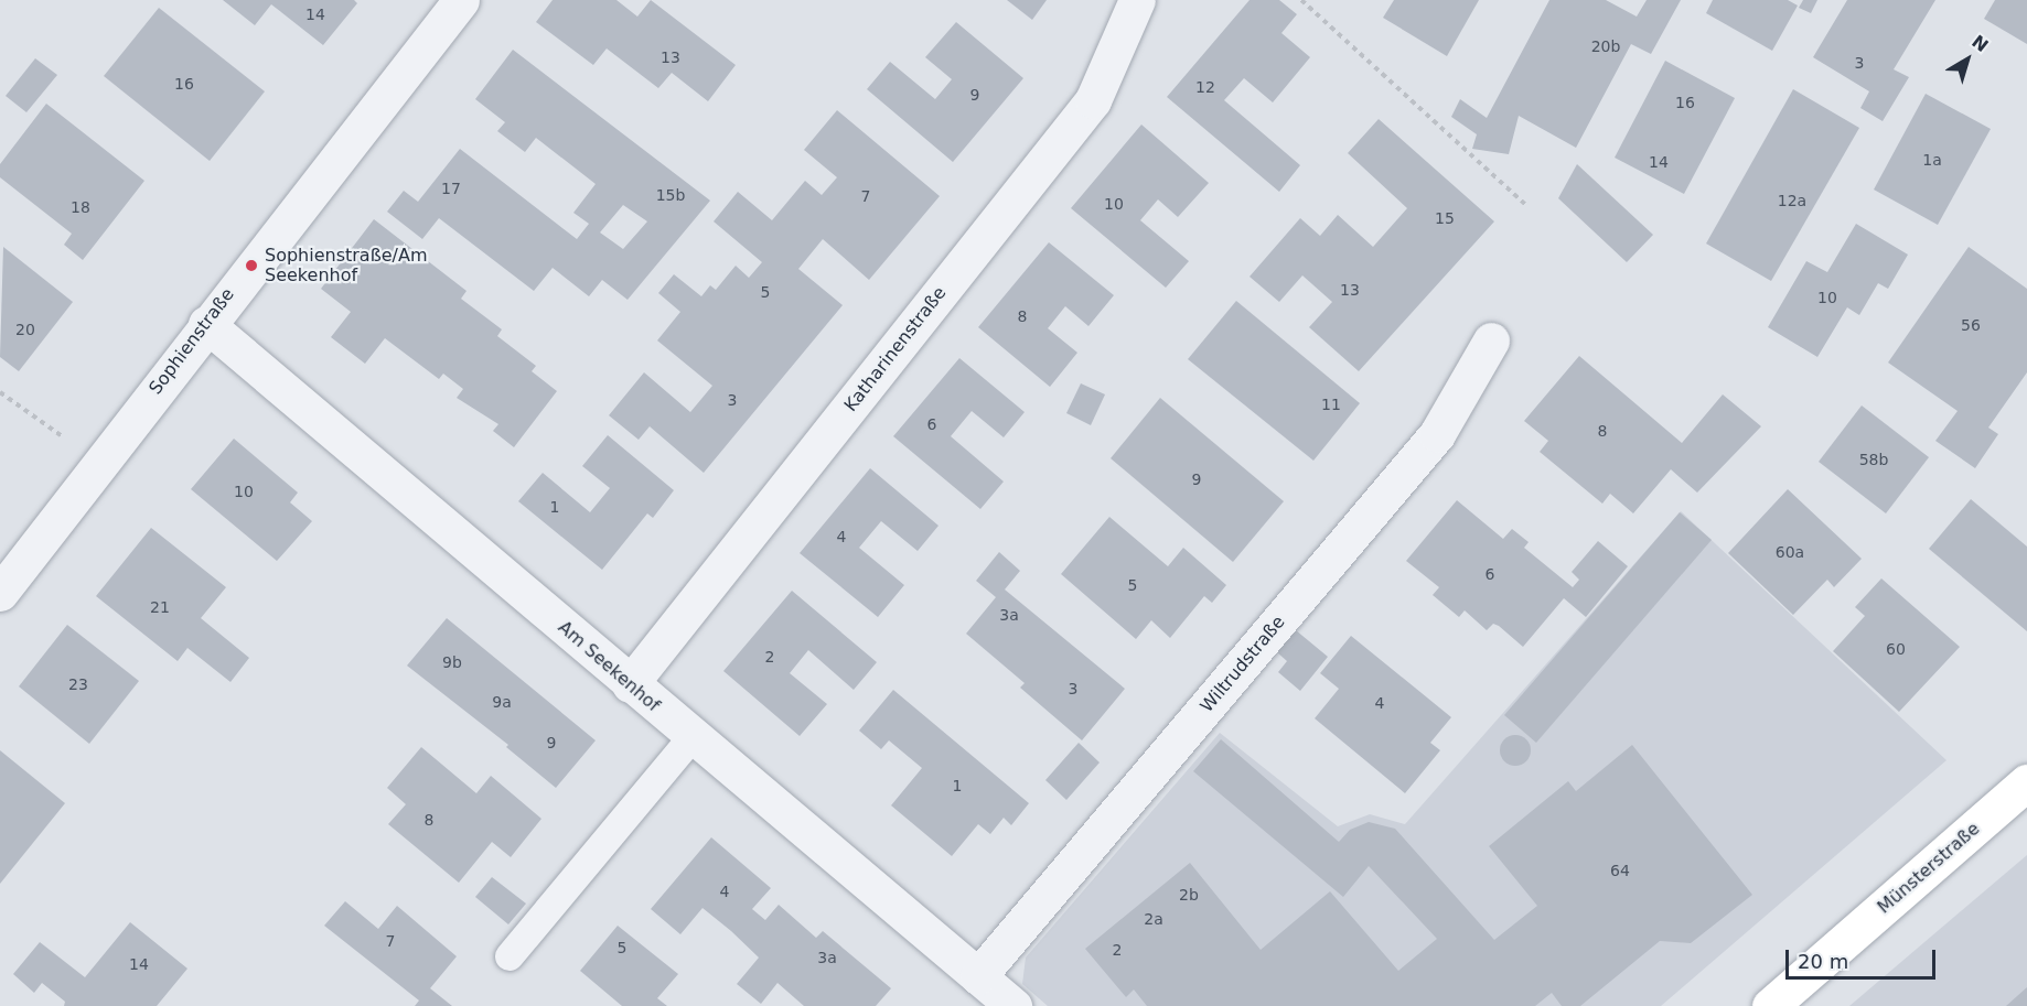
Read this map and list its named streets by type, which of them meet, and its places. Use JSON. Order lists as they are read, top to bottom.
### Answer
{
  "streets": {
    "main road": ["Münsterstraße"],
    "street": [
      "Sophienstraße",
      "Katharinenstraße",
      "Wiltrudstraße",
      "Am Seekenhof"
    ]
  },
  "crossings": [
    ["Sophienstraße", "Am Seekenhof"],
    ["Katharinenstraße", "Am Seekenhof"],
    ["Wiltrudstraße", "Am Seekenhof"]
  ],
  "places": ["Sophienstraße/Am Seekenhof"],
  "house_numbers": [
    "14",
    "20b",
    "13",
    "3",
    "16",
    "12",
    "9",
    "16",
    "1a",
    "14",
    "17",
    "15b",
    "7",
    "12a",
    "10",
    "18",
    "15",
    "13",
    "5",
    "10",
    "8",
    "56",
    "20",
    "3",
    "11",
    "6",
    "8",
    "58b",
    "9",
    "10",
    "1",
    "4",
    "60a",
    "6",
    "5",
    "21",
    "3a",
    "60",
    "2",
    "9b",
    "23",
    "3",
    "9a",
    "4",
    "9",
    "1",
    "8",
    "64",
    "4",
    "2b",
    "2a",
    "7",
    "5",
    "2",
    "3a",
    "14"
  ],
  "scale_bar": "20 m",
  "north": "top right"
}
